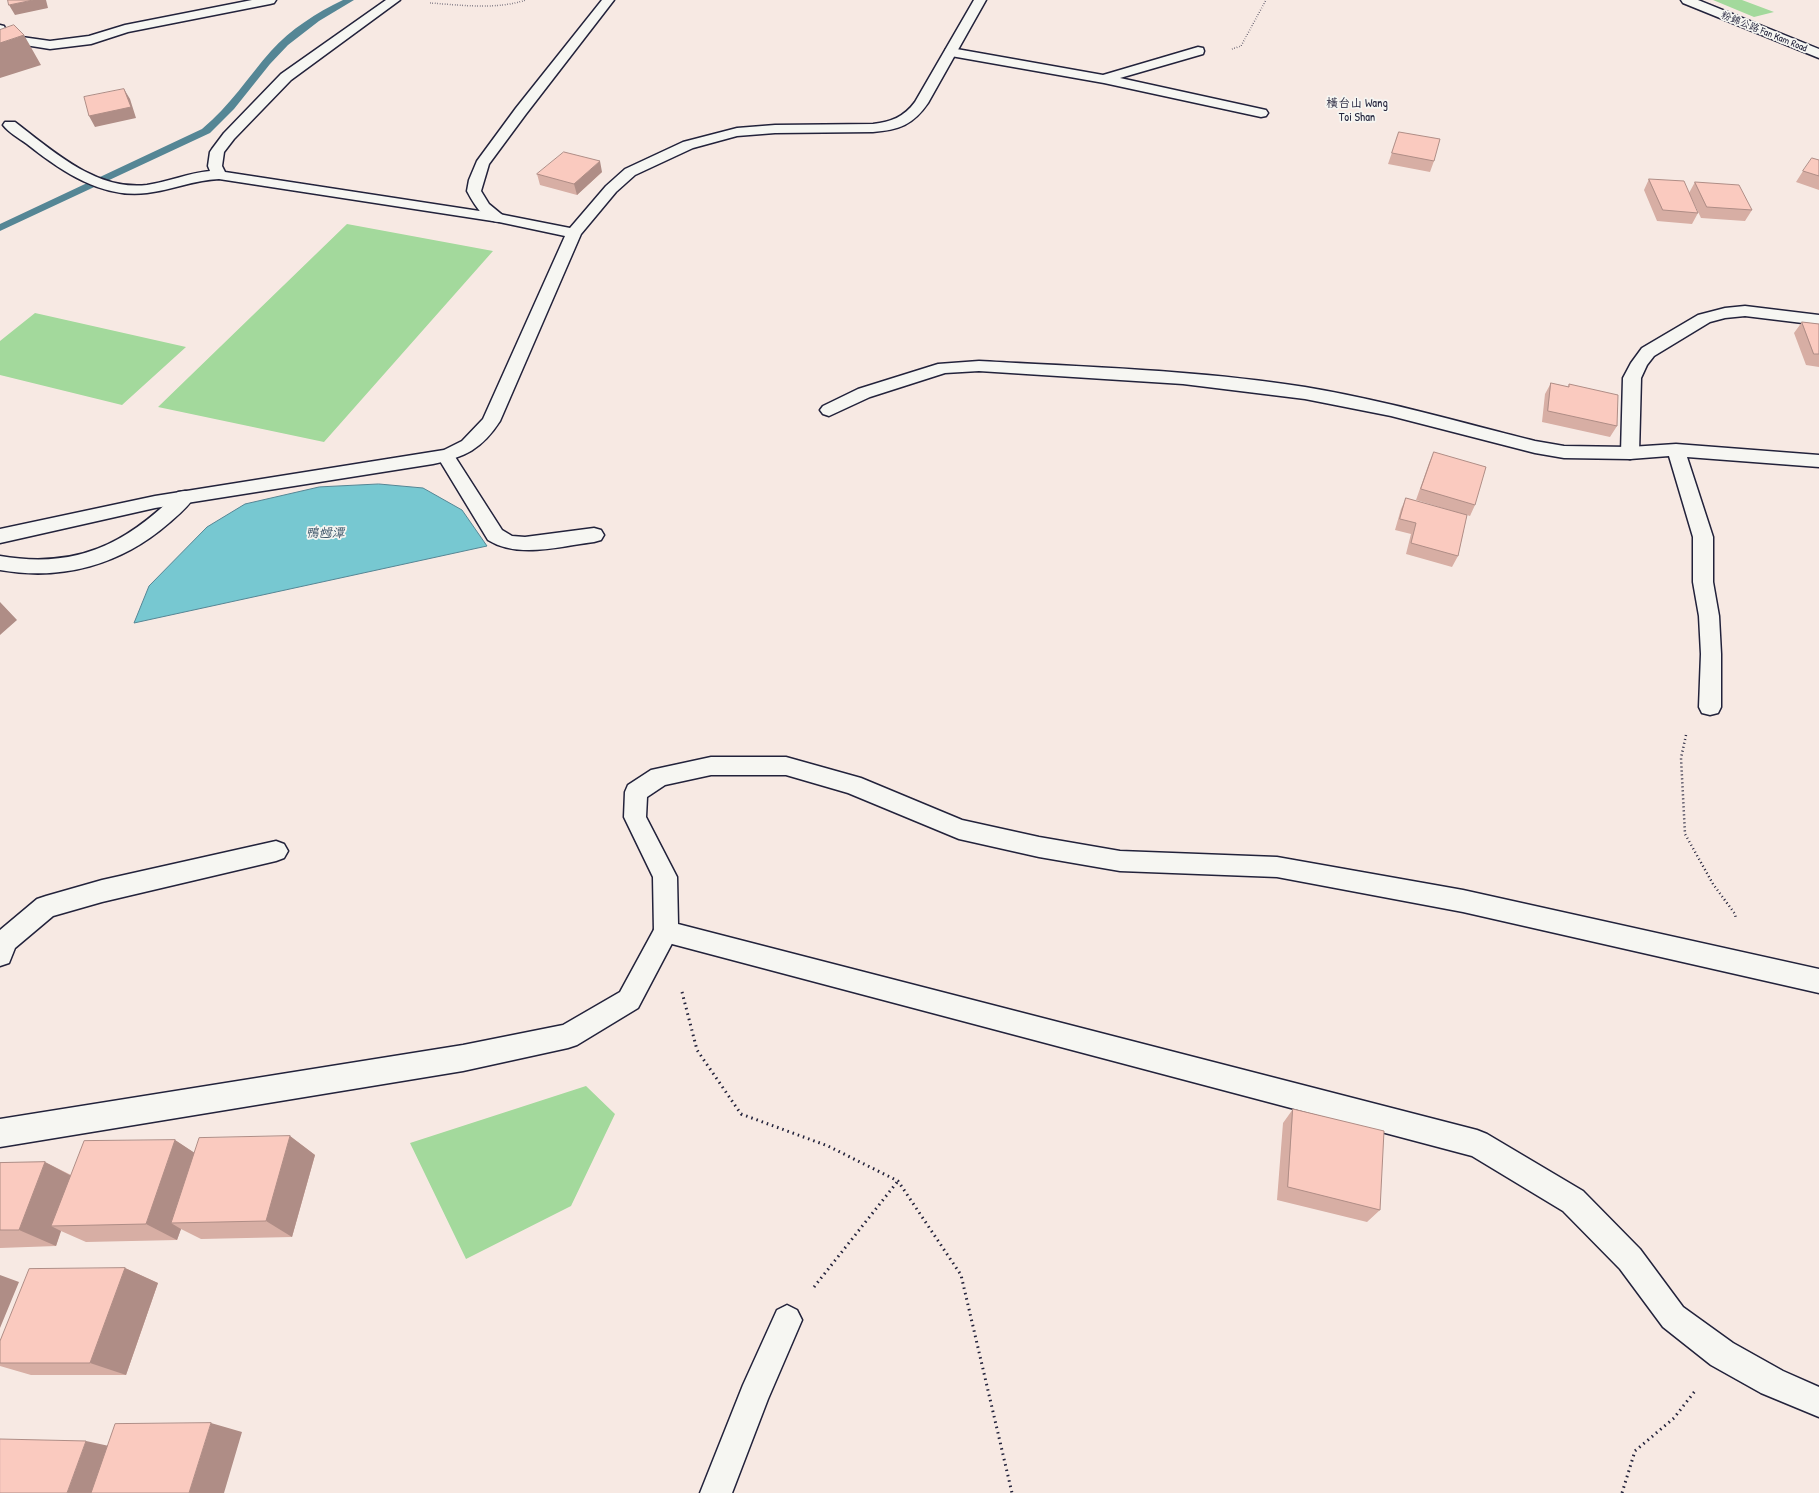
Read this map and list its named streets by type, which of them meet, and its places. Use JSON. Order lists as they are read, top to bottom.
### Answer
{
  "streets": {
    "street": ["粉錦公路 Fan Kam Road"]
  },
  "districts": ["橫台山 Wang Toi Shan"],
  "water": ["鴨乸潭"]
}
